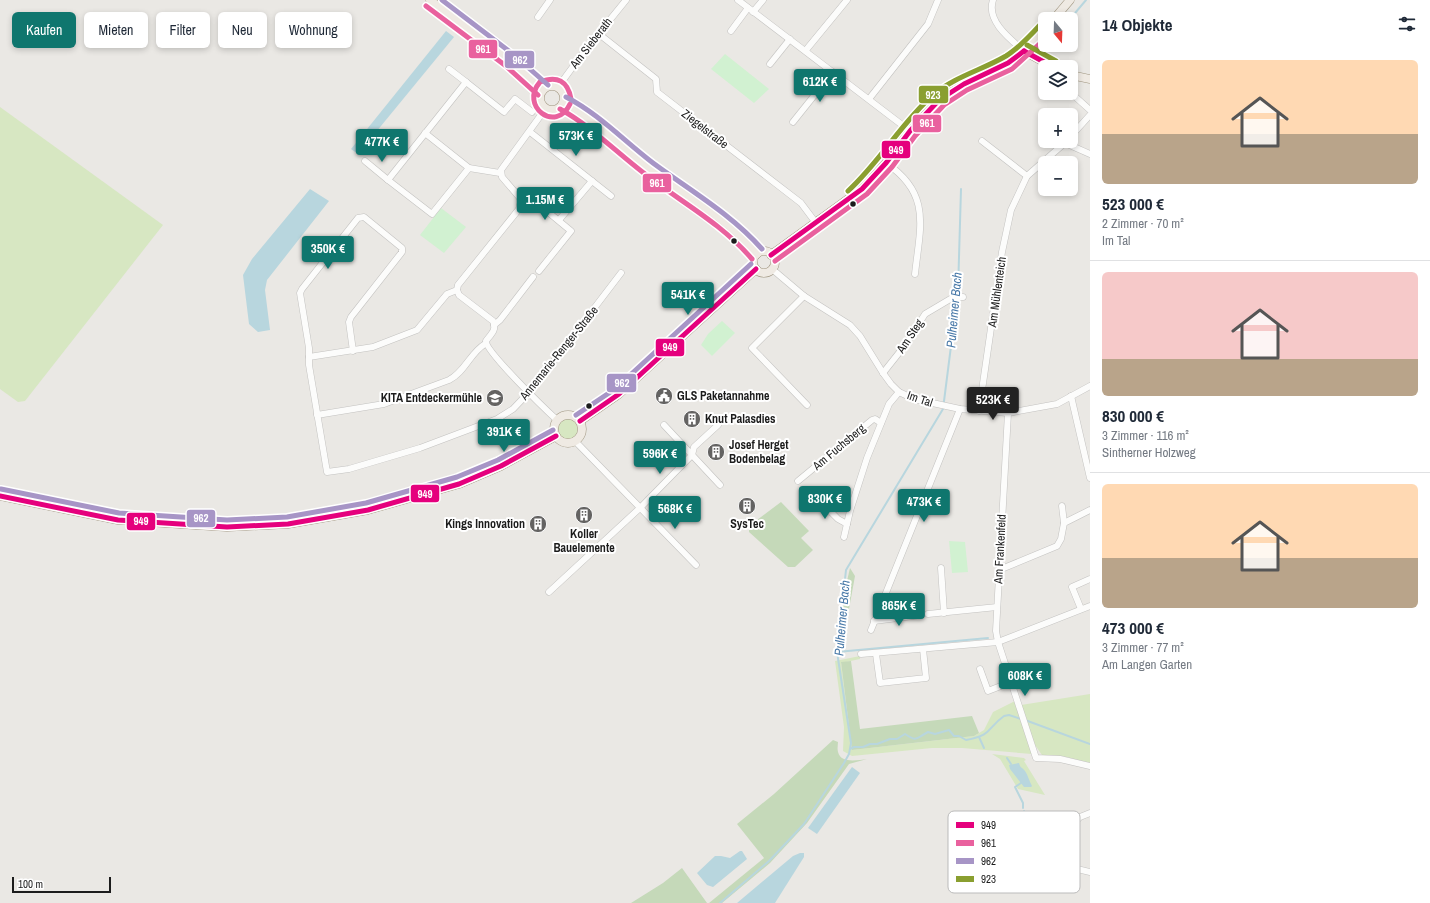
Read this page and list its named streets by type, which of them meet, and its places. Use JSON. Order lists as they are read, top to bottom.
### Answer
{
  "streets": {
    "street": [
      "Am Sieberath",
      "Ziegelstraße",
      "Am Mühlenteich",
      "Am Steg",
      "Annemarie-Renger-Straße",
      "Im Tal",
      "Am Fuchsberg",
      "Am Frankenfeld"
    ]
  },
  "crossings": [
    ["Am Sieberath", "Ziegelstraße"],
    ["Am Mühlenteich", "Im Tal"],
    ["Am Steg", "Im Tal"],
    ["Im Tal", "Am Frankenfeld"]
  ],
  "water": ["Pulheimer Bach"],
  "places": {
    "public building": ["GLS Paketannahme"],
    "school or university": ["KITA Entdeckermühle"],
    "building": [
      "Knut Palasdies",
      "Josef Herget Bodenbelag",
      "SysTec",
      "Koller Bauelemente",
      "Kings Innovation"
    ]
  },
  "lines": [
    "transit line 962",
    "transit line 961",
    "transit line 923",
    "transit line 949"
  ],
  "legend": [
    "949",
    "961",
    "962",
    "923"
  ],
  "scale_bar": "100 m",
  "north": "bottom",
  "page": {
    "heading": "14 Objekte",
    "map_buttons": ["+", "−"],
    "chip": [
      "Kaufen",
      "Mieten",
      "Filter",
      "Neu",
      "Wohnung"
    ],
    "list": [
      {
        "name": "523 000 €",
        "note": "2 Zimmer · 70 m² · Im Tal"
      },
      {
        "name": "830 000 €",
        "note": "3 Zimmer · 116 m² · Sintherner Holzweg"
      },
      {
        "name": "473 000 €",
        "note": "3 Zimmer · 77 m² · Am Langen Garten"
      }
    ],
    "price": [
      "612K €",
      "573K €",
      "477K €",
      "1.15M €",
      "350K €",
      "541K €",
      "523K €",
      "391K €",
      "596K €",
      "830K €",
      "473K €",
      "568K €",
      "865K €",
      "608K €"
    ],
    "scale": "100 m"
  }
}
